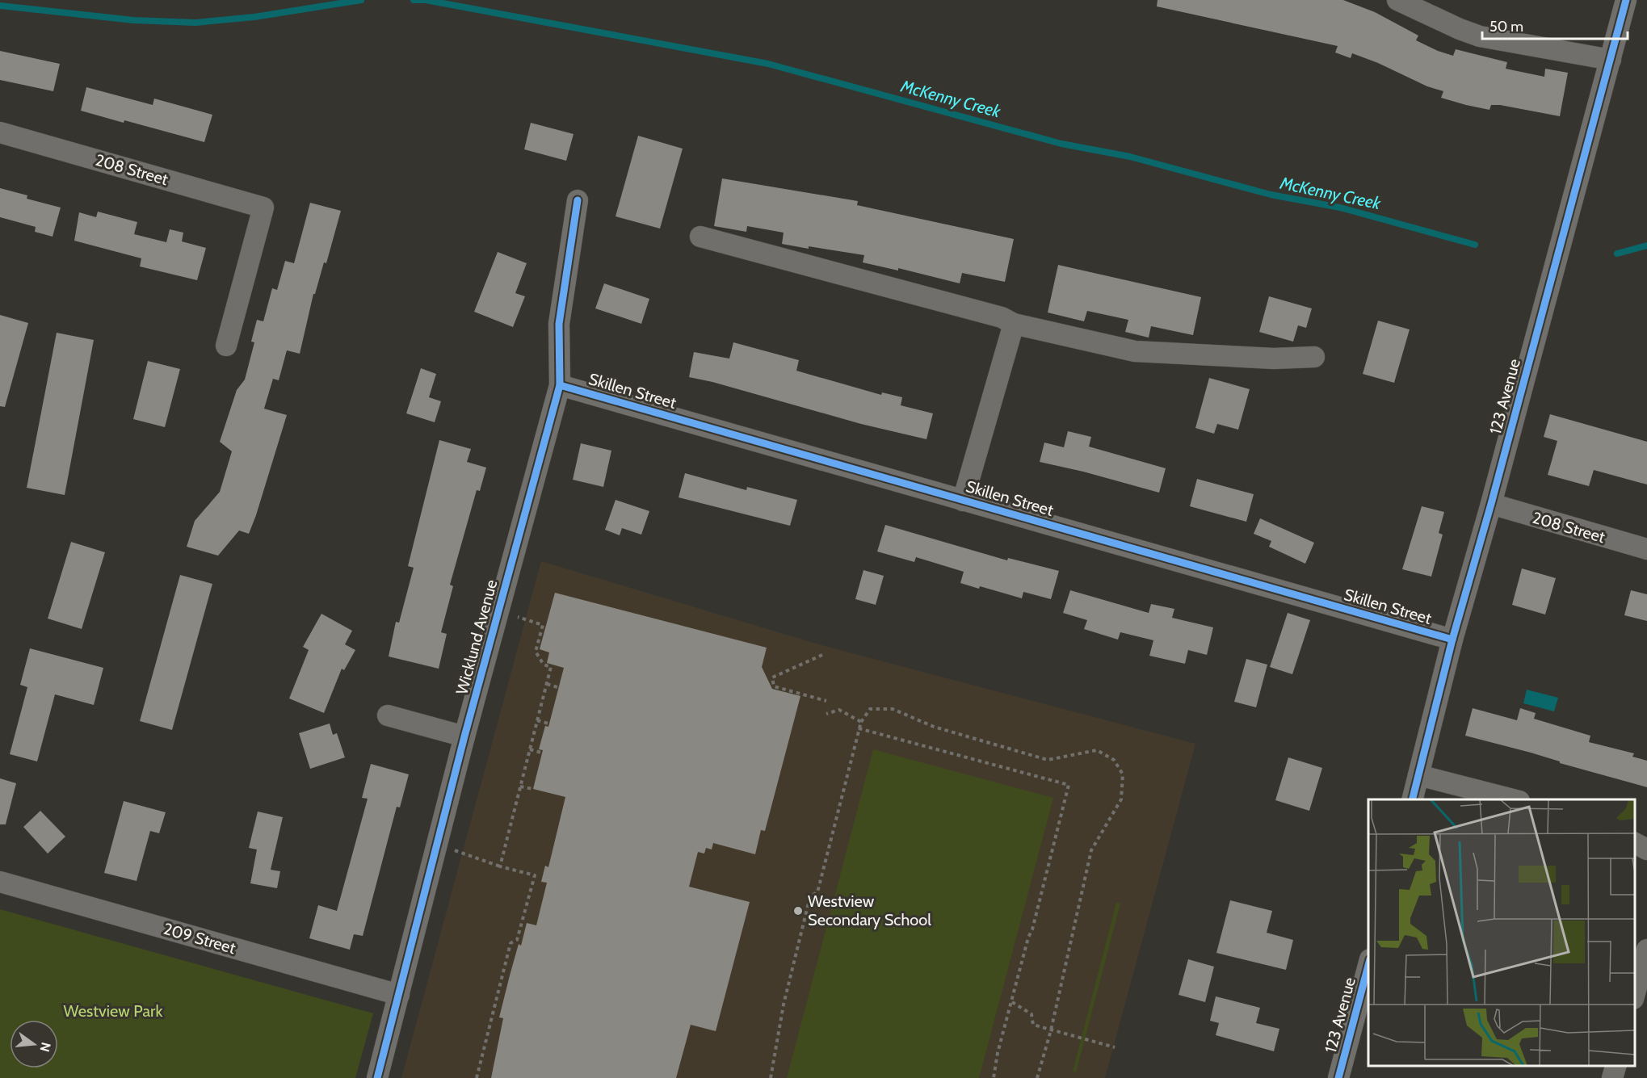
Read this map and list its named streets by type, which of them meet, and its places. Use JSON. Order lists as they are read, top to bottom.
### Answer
{
  "streets": {
    "street": [
      "208 Street",
      "Skillen Street",
      "123 Avenue",
      "Wicklund Avenue",
      "209 Street"
    ]
  },
  "crossings": [
    ["208 Street", "123 Avenue"],
    ["Skillen Street", "123 Avenue"],
    ["Skillen Street", "Wicklund Avenue"],
    ["Wicklund Avenue", "209 Street"]
  ],
  "water": ["McKenny Creek"],
  "parks": ["Westview Park"],
  "places": ["Westview Secondary School"],
  "scale_bar": "50 m",
  "north": "right"
}
